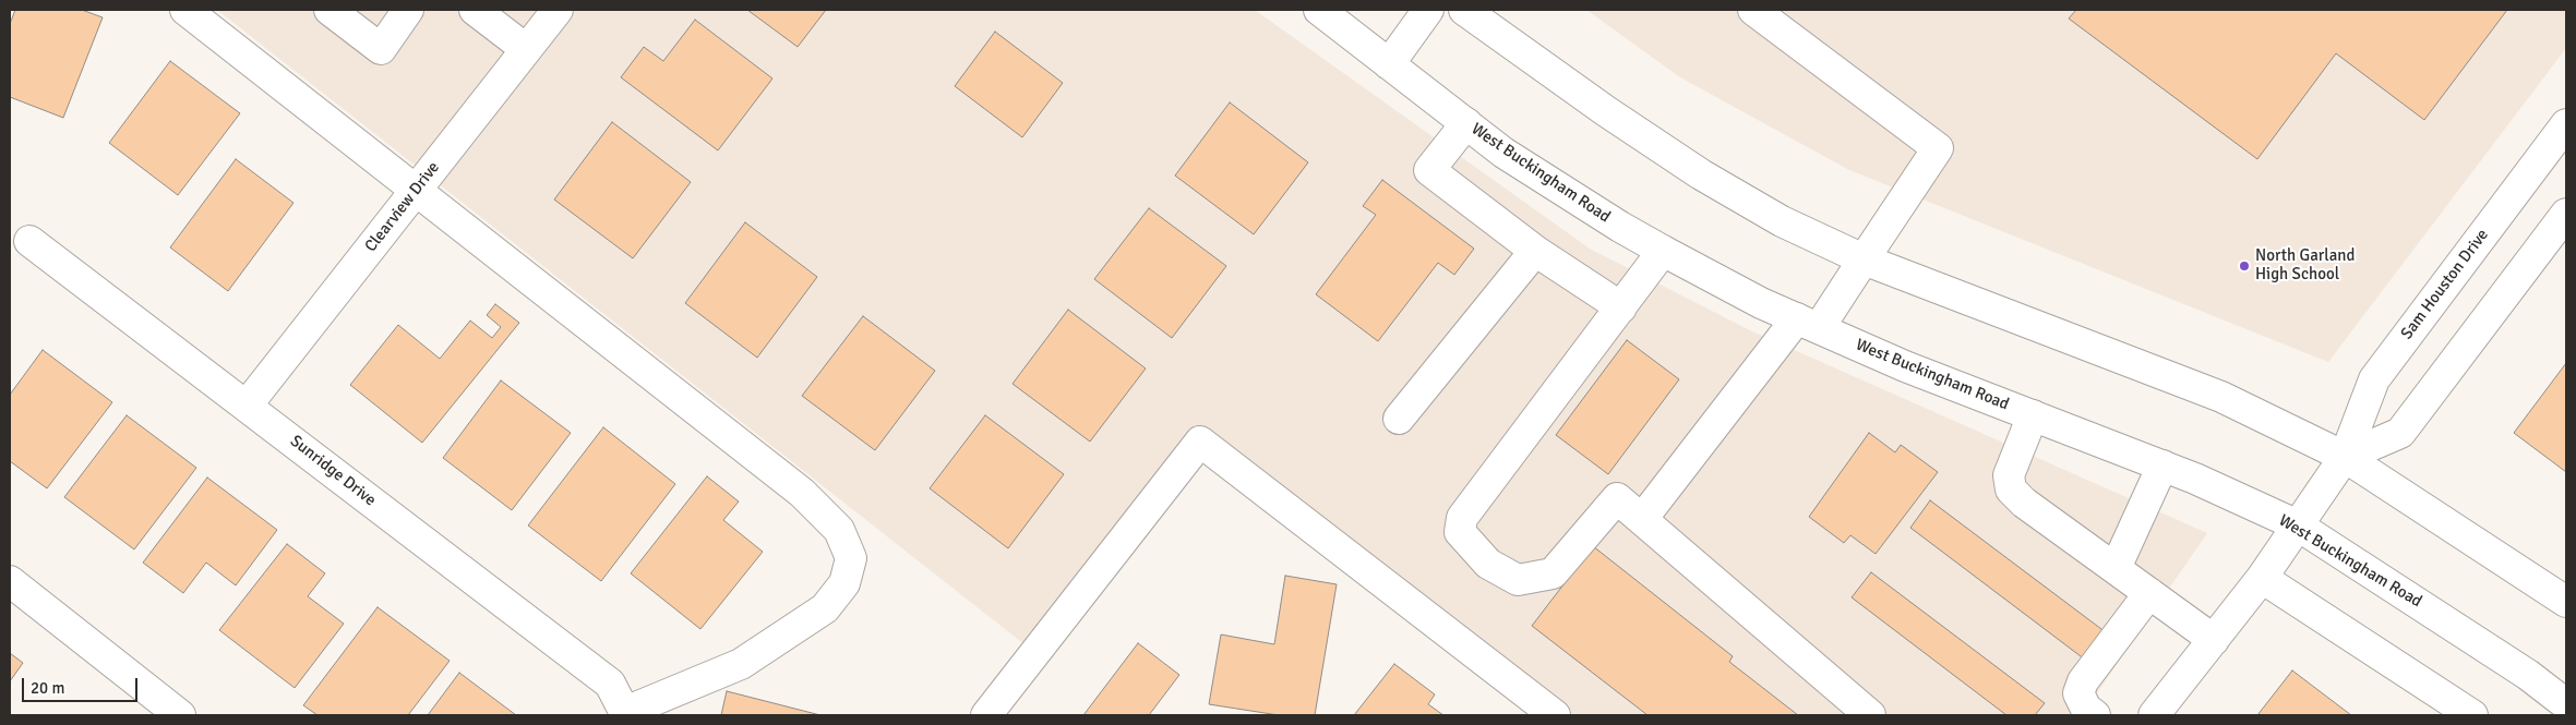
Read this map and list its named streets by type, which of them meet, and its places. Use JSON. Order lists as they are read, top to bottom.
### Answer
{
  "streets": {
    "main road": [
      "West Buckingham Road",
      "Clearview Drive",
      "Sam Houston Drive",
      "Sunridge Drive"
    ]
  },
  "crossings": [
    ["West Buckingham Road", "Sam Houston Drive"],
    ["Clearview Drive", "Sunridge Drive"]
  ],
  "places": ["North Garland High School"],
  "scale_bar": "20 m"
}
